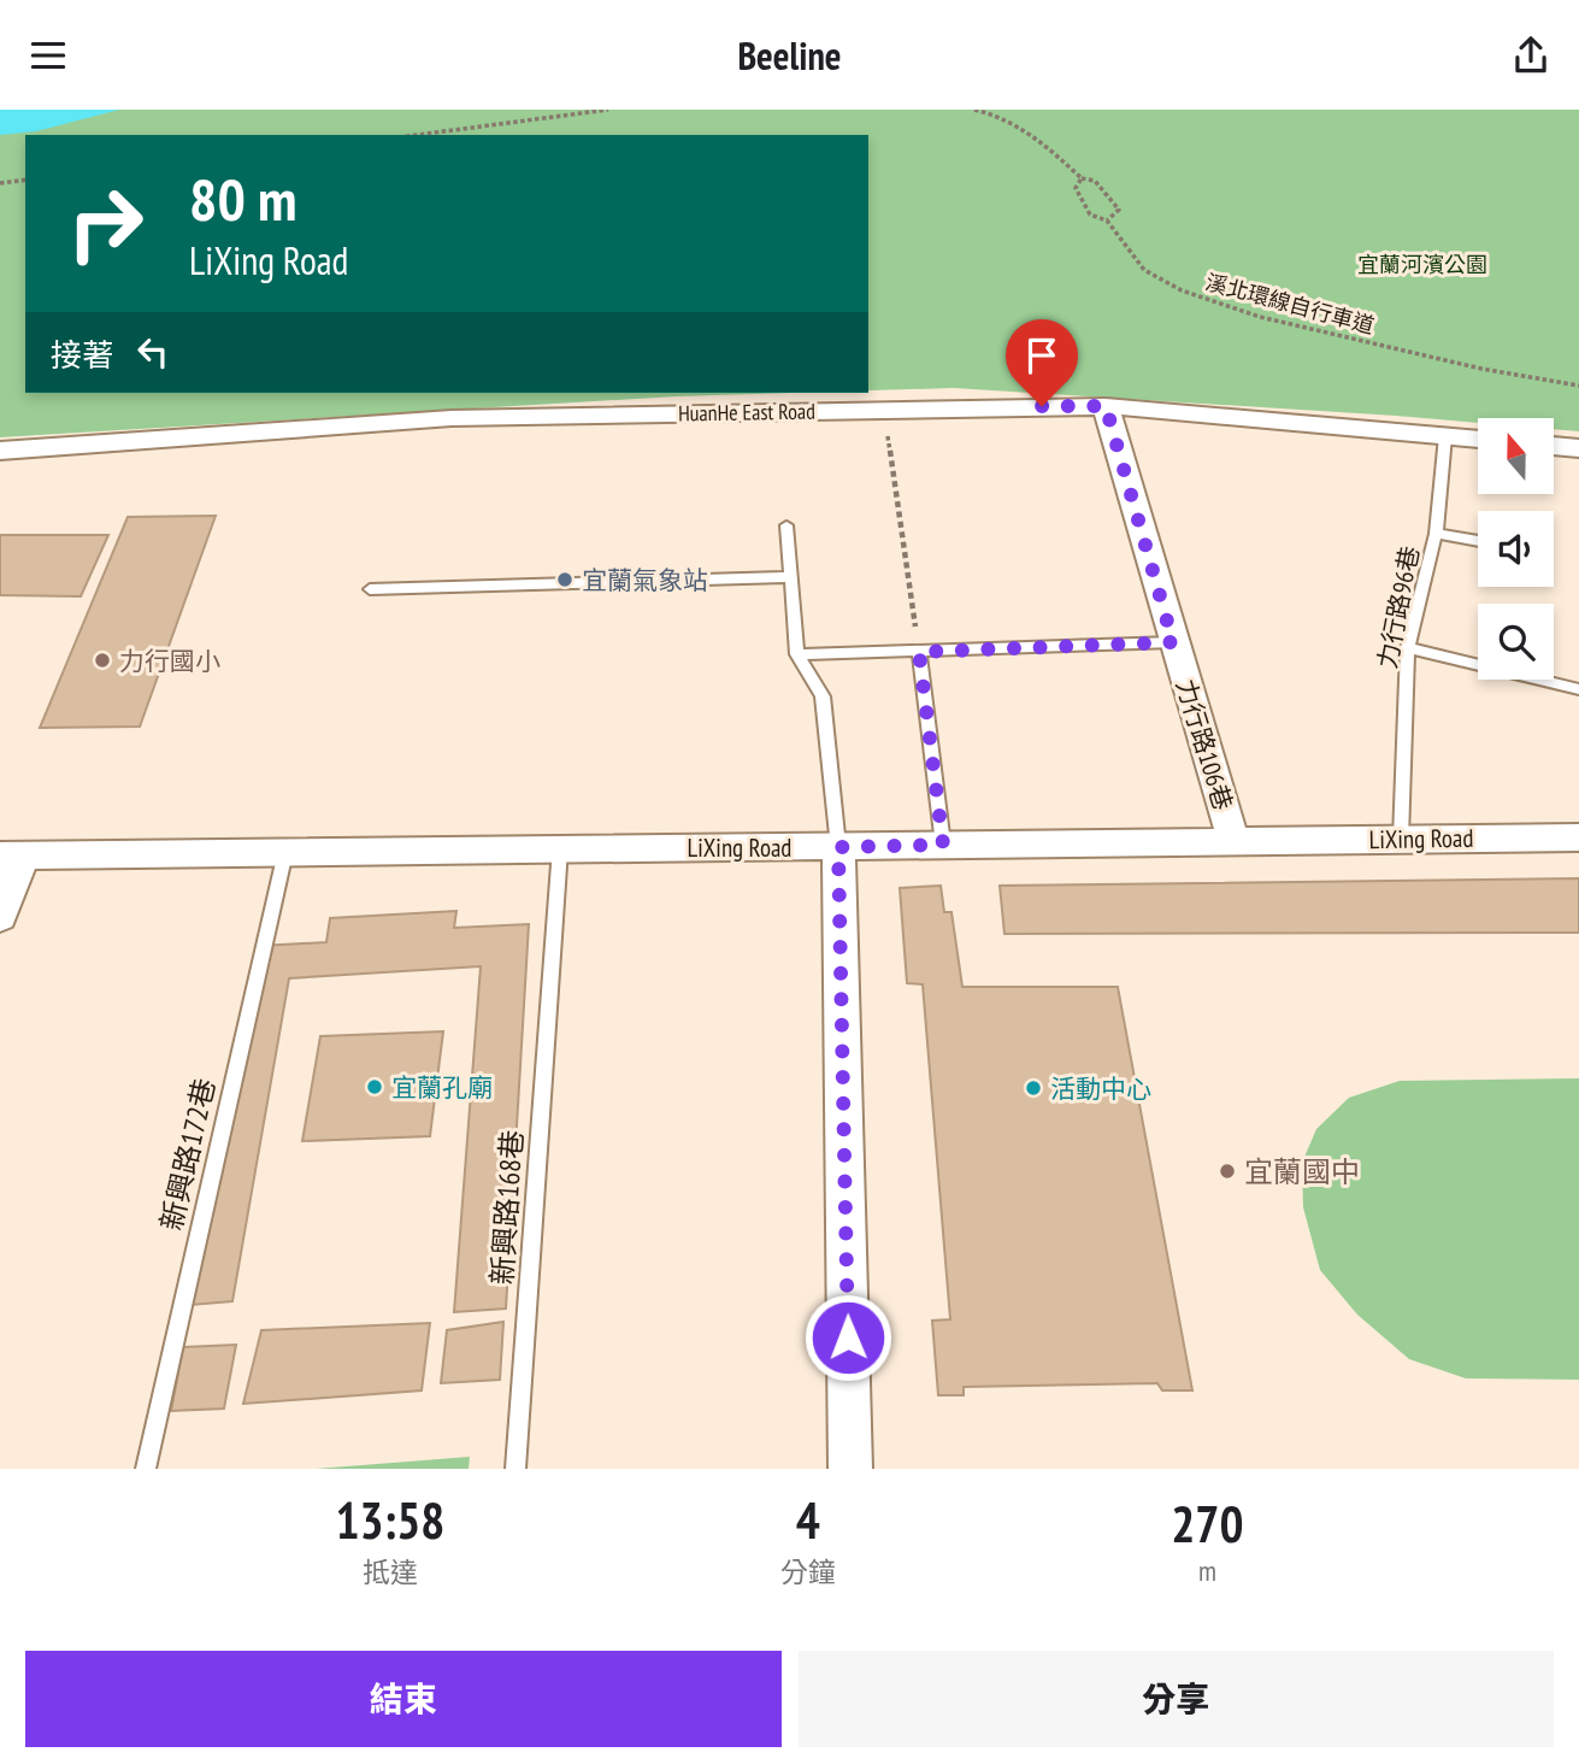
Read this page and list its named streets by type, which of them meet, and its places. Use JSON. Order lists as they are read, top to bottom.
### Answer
{
  "streets": {
    "street": ["HuanHe East Road", "力行路106巷", "LiXing Road"],
    "lane": ["力行路96巷", "新興路172巷", "新興路168巷"],
    "path": ["溪北環線自行車道"]
  },
  "crossings": [
    ["HuanHe East Road", "力行路96巷"],
    ["HuanHe East Road", "力行路106巷"],
    ["力行路96巷", "LiXing Road"],
    ["力行路106巷", "LiXing Road"],
    ["LiXing Road", "新興路172巷"],
    ["LiXing Road", "新興路168巷"]
  ],
  "parks": ["宜蘭河濱公園"],
  "places": [
    "宜蘭氣象站",
    "力行國小",
    "宜蘭孔廟",
    "活動中心",
    "宜蘭國中"
  ],
  "north": "top",
  "page": {
    "header": "Beeline",
    "turn": ["80 m", "LiXing Road"],
    "then": "接著",
    "eta": [
      "13:58",
      "抵達",
      "4",
      "分鐘",
      "270",
      "m"
    ],
    "buttons": ["結束", "分享"]
  }
}
